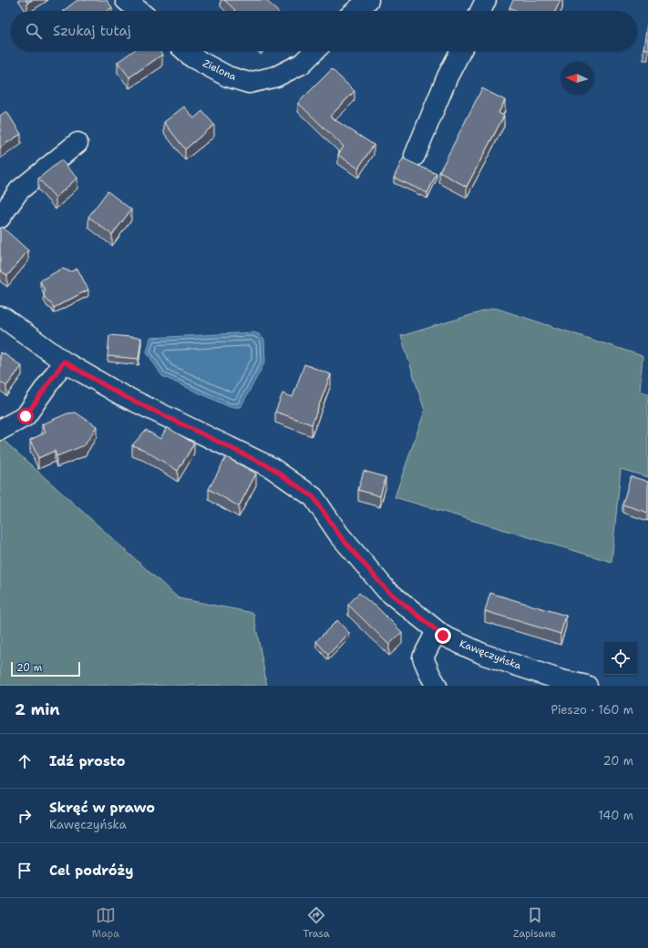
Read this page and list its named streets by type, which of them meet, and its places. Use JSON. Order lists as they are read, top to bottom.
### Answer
{
  "streets": {
    "street": ["Zielona", "Kawęczyńska"]
  },
  "scale_bar": "20 m",
  "north": "left",
  "page": {
    "search": "Szukaj tutaj",
    "scale": "20 m",
    "heading": ["2 min", "Pieszo · 160 m"],
    "list": [
      ["Idź prosto", "20 m"],
      ["Skręć w prawo", "Kawęczyńska", "140 m"],
      "Cel podróży"
    ],
    "nav": ["Mapa", "Trasa", "Zapisane"]
  }
}
